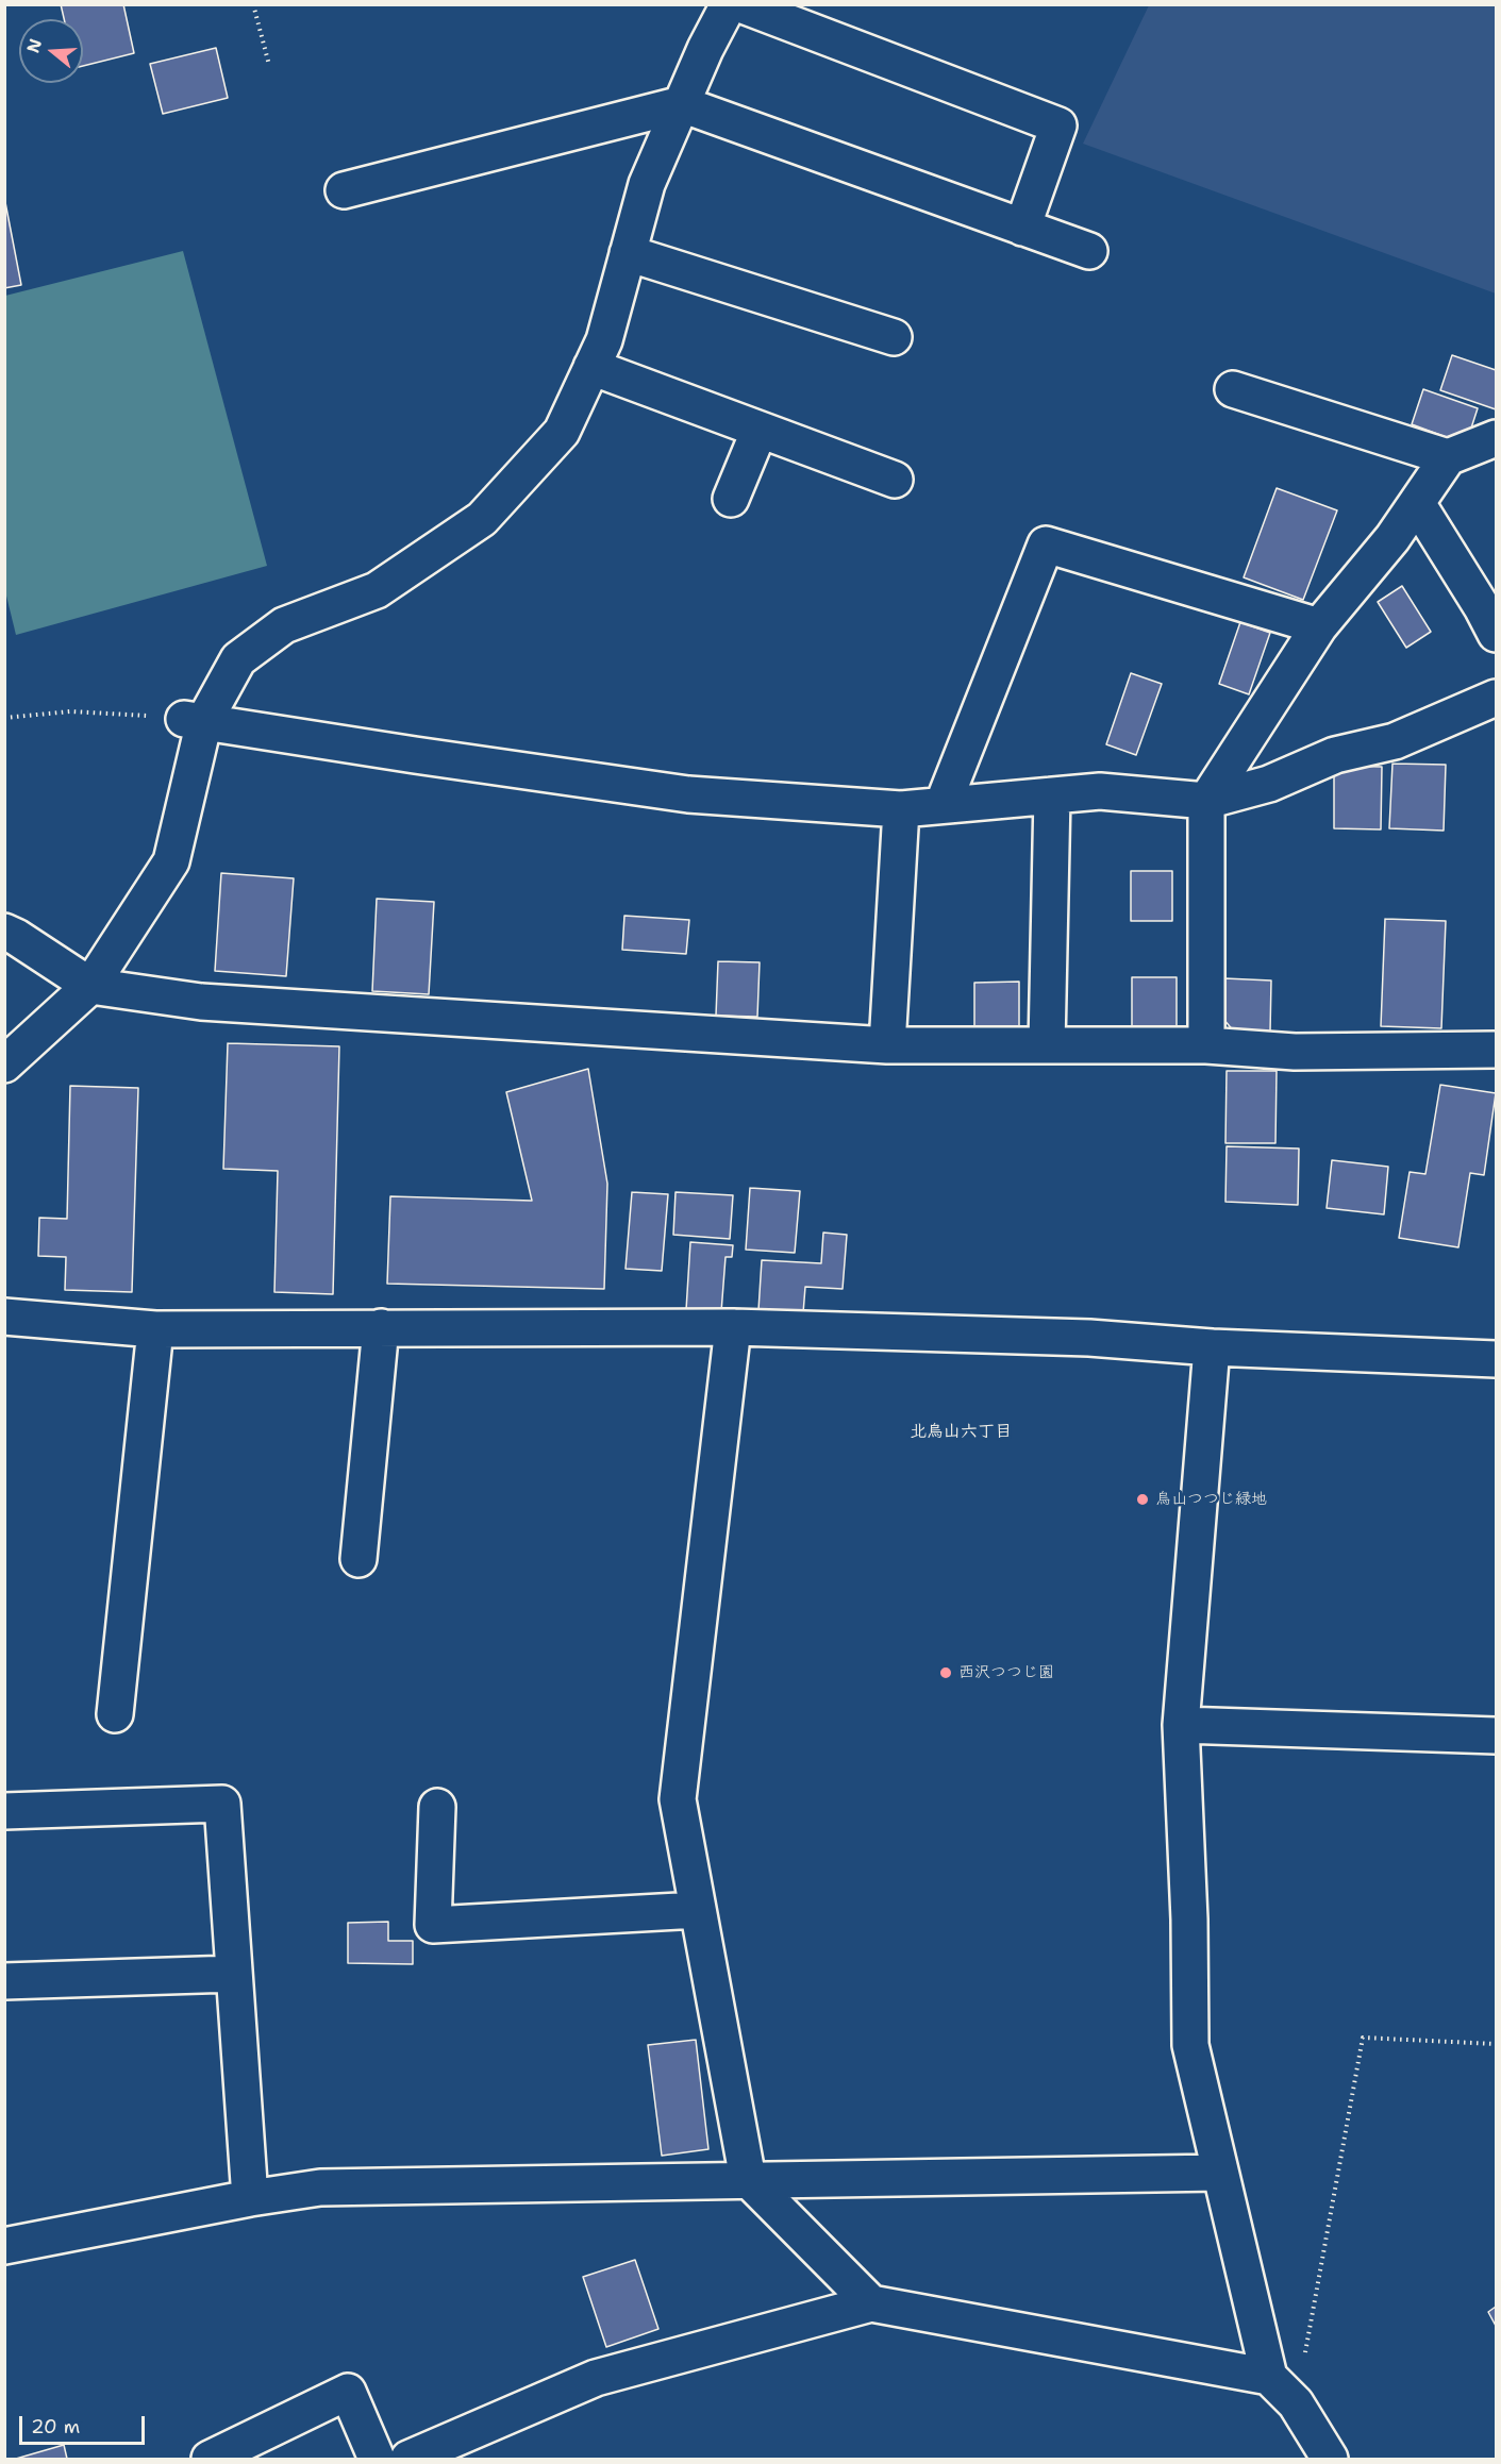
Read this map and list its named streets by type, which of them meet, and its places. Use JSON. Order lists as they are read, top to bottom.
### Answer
{
  "districts": ["北烏山六丁目"],
  "places": ["烏山つつじ緑地", "西沢つつじ園"],
  "scale_bar": "20 m",
  "north": "left"
}
